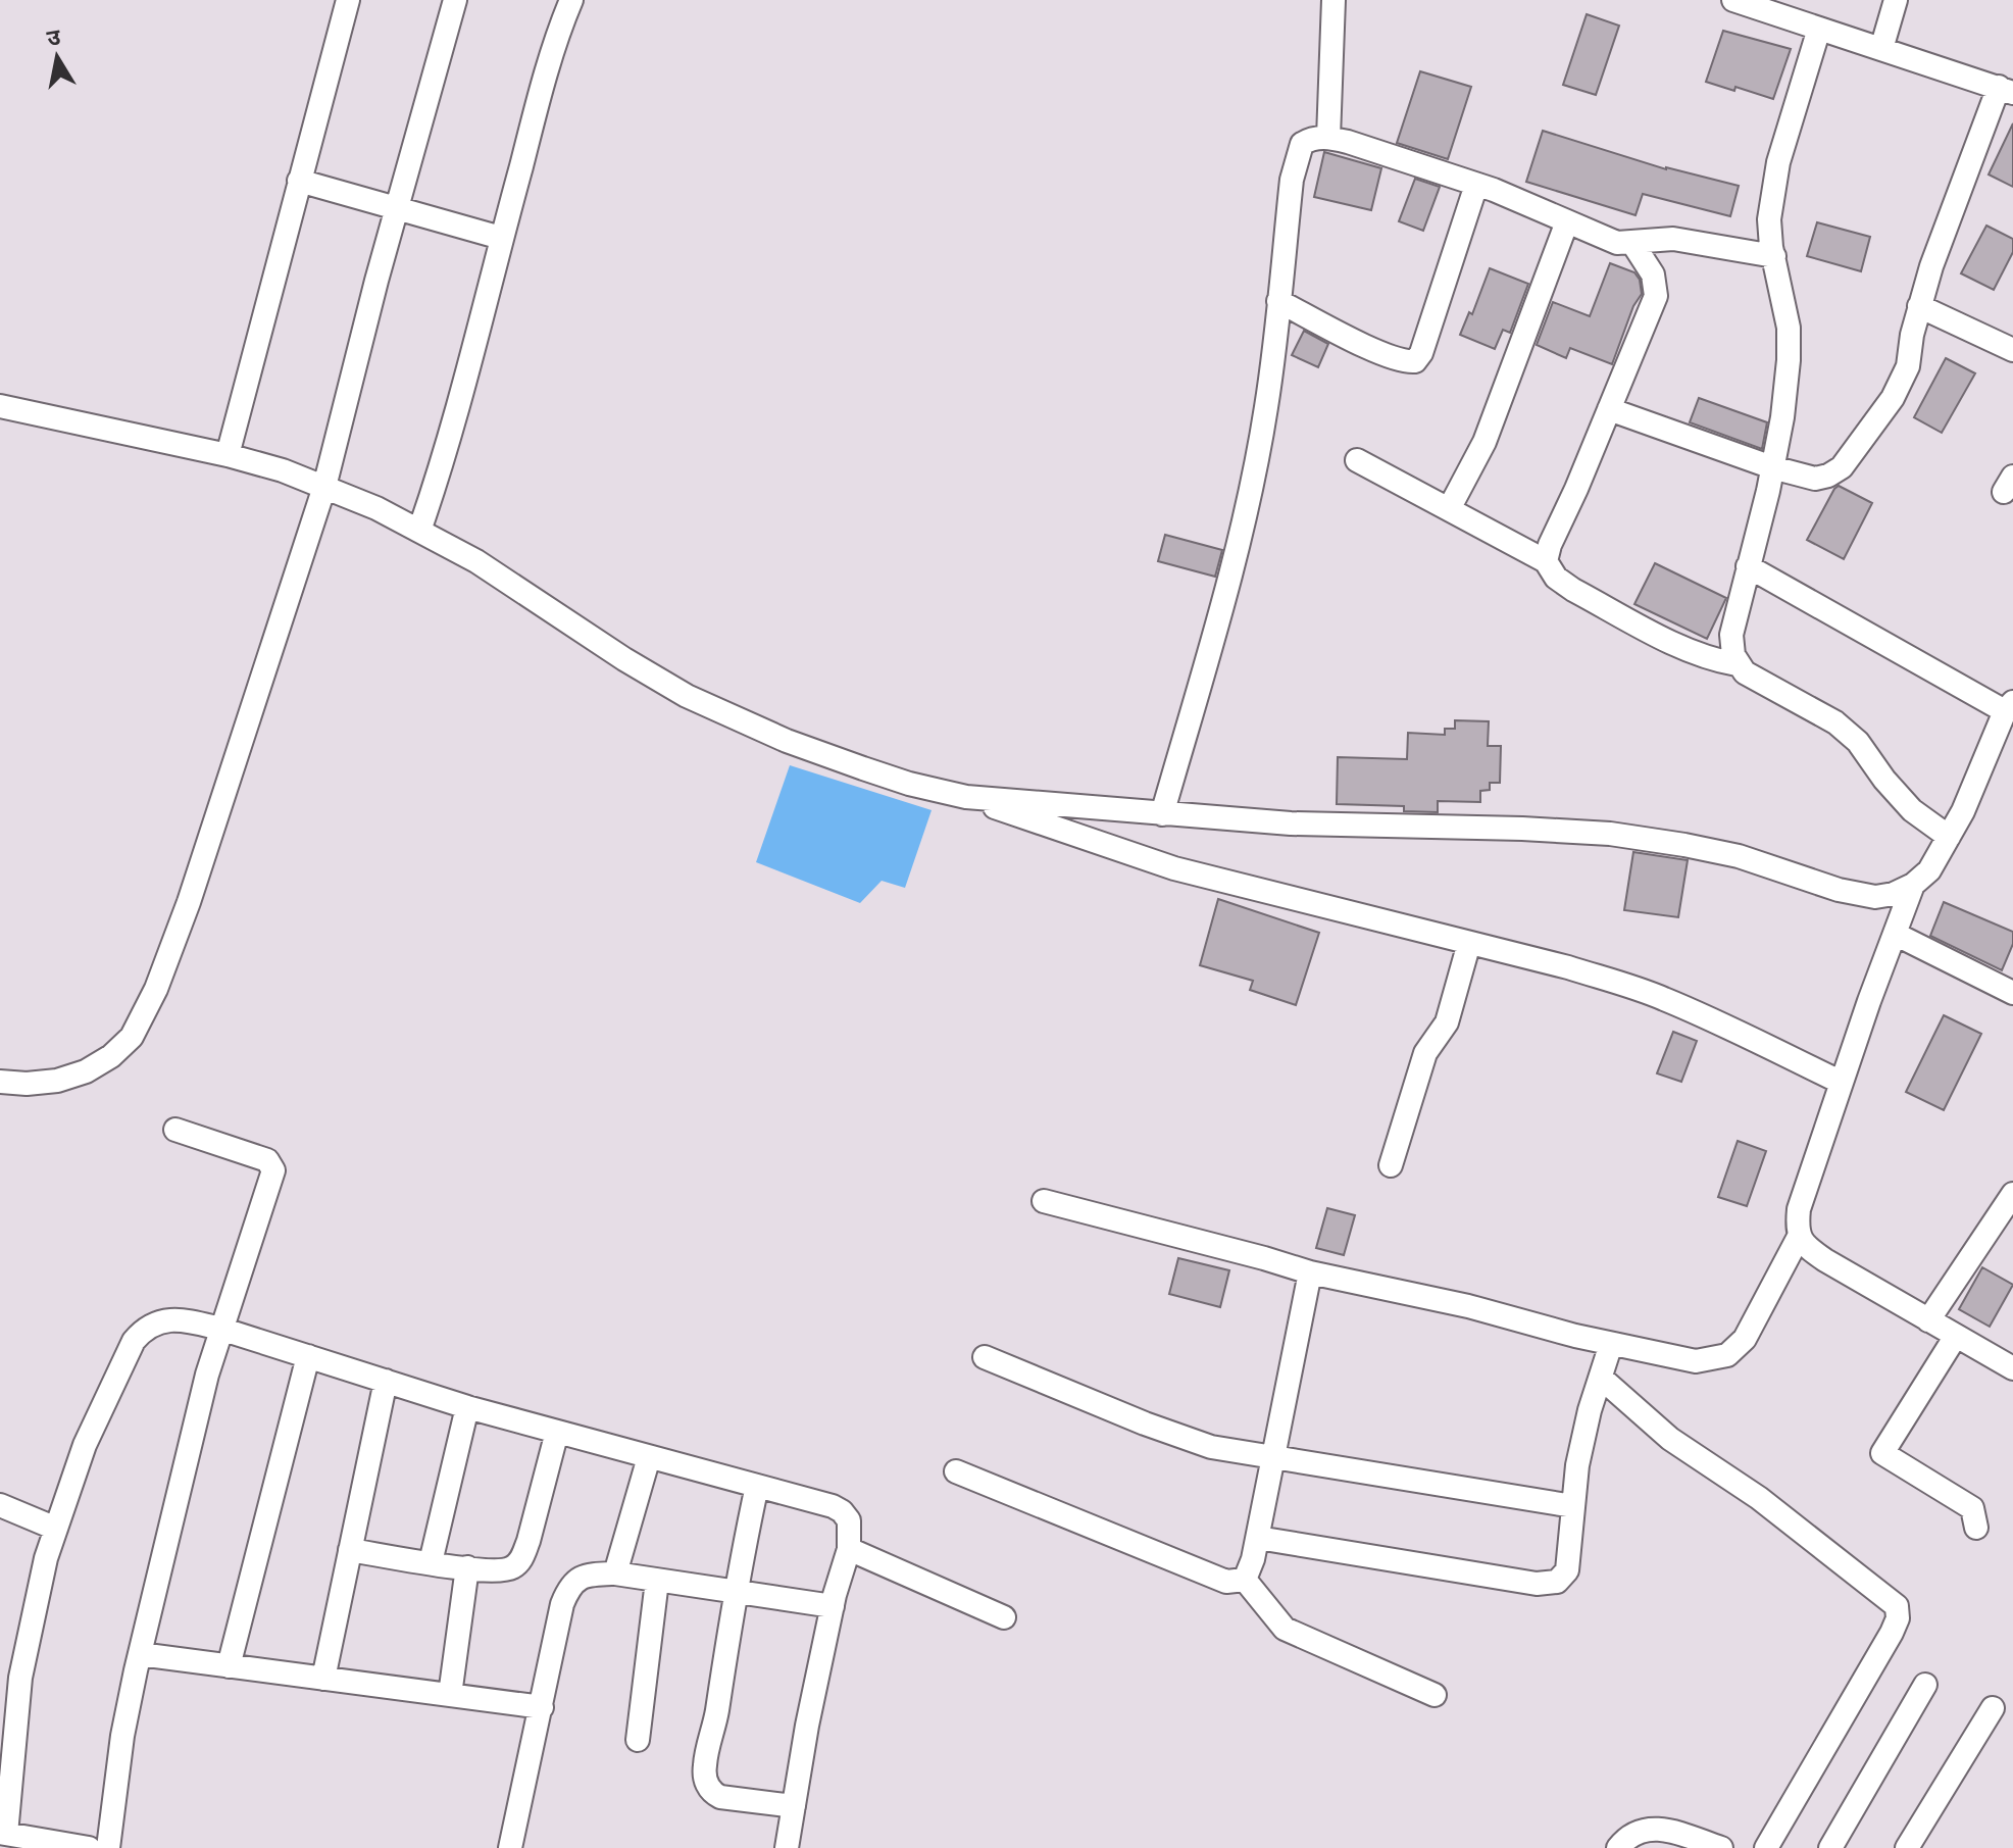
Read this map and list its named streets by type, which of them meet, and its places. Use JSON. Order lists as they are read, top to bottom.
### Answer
{
  "north": "top"
}
